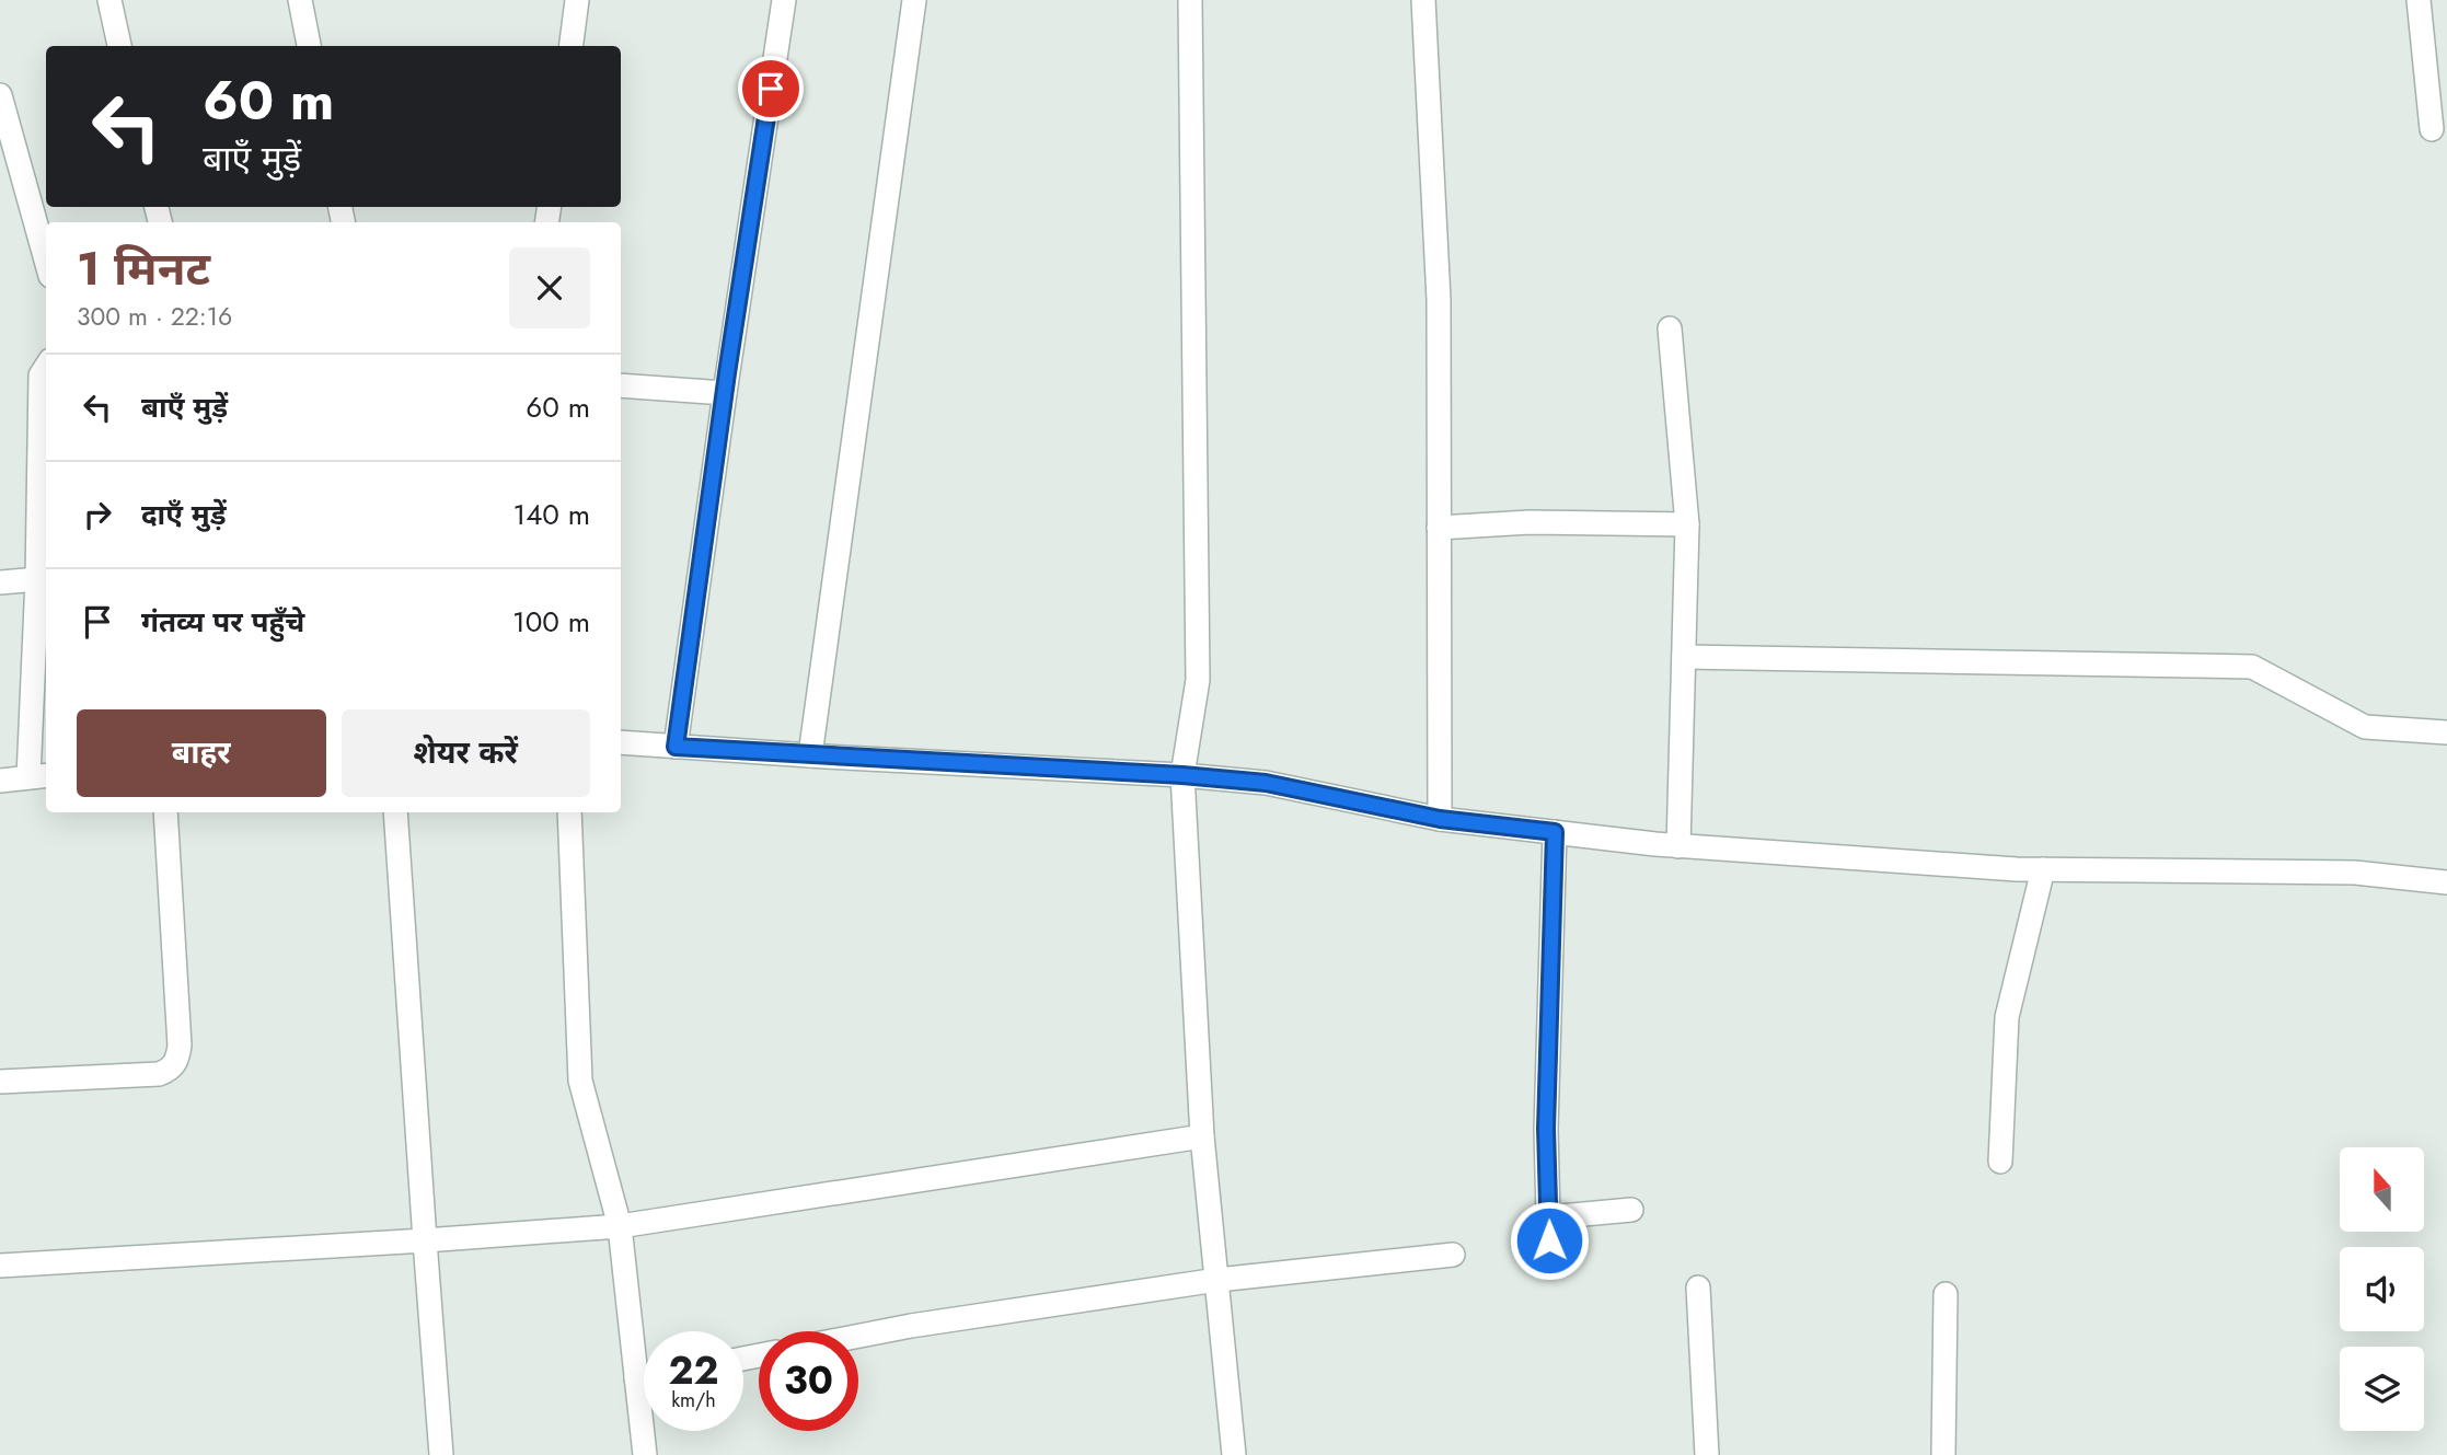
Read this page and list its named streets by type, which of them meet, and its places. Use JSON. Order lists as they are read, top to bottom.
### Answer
{
  "north": "top",
  "page": {
    "turn": ["60 m", "बाएँ मुड़ें"],
    "heading": ["1 मिनट", "300 m · 22:16"],
    "list": [
      {
        "name": "बाएँ मुड़ें",
        "value": "60 m"
      },
      {
        "name": "दाएँ मुड़ें",
        "value": "140 m"
      },
      {
        "name": "गंतव्य पर पहुँचे",
        "value": "100 m"
      }
    ],
    "buttons": ["बाहर", "शेयर करें"],
    "speed": "22 km/h",
    "limit": "30"
  }
}
